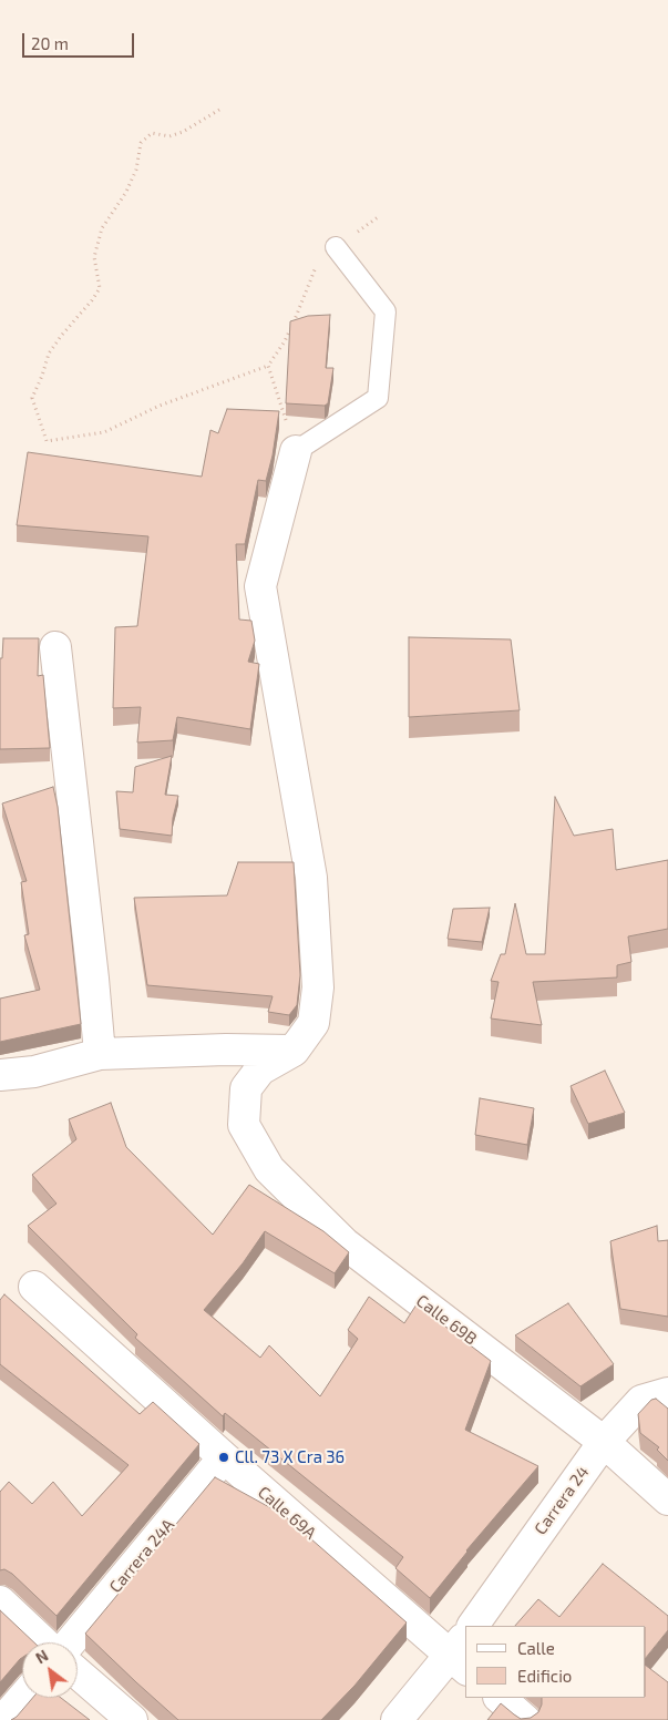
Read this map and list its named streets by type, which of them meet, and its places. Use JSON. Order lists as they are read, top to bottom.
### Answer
{
  "streets": {
    "street": [
      "Calle 69B",
      "Carrera 24",
      "Calle 69A",
      "Carrera 24A"
    ]
  },
  "crossings": [
    ["Calle 69B", "Carrera 24"],
    ["Calle 69A", "Carrera 24A"]
  ],
  "places": ["Cll. 73 X Cra 36"],
  "legend": ["Calle", "Edificio"],
  "scale_bar": "20 m",
  "north": "top left"
}
